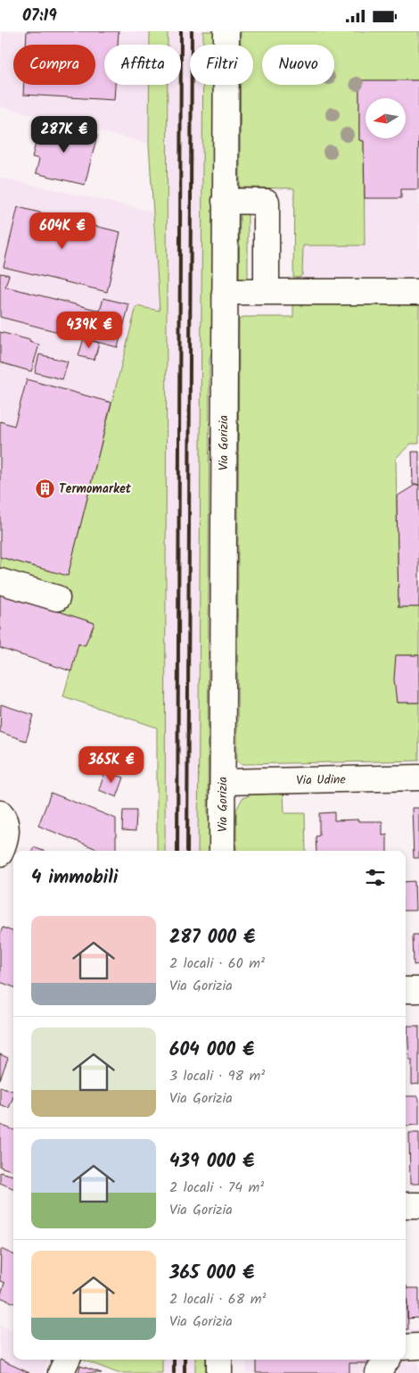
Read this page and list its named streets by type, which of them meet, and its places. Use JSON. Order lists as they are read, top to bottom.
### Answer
{
  "streets": {
    "street": ["Via Gorizia", "Via Udine"]
  },
  "crossings": [
    ["Via Gorizia", "Via Udine"]
  ],
  "places": {
    "building": ["Termomarket"]
  },
  "north": "left",
  "page": {
    "status": "07:19",
    "chip": [
      "Compra",
      "Affitta",
      "Filtri",
      "Nuovo"
    ],
    "price": [
      "287K €",
      "604K €",
      "439K €",
      "365K €"
    ],
    "heading": "4 immobili",
    "list": [
      {
        "name": "287 000 €",
        "note": "2 locali · 60 m² · Via Gorizia"
      },
      {
        "name": "604 000 €",
        "note": "3 locali · 98 m² · Via Gorizia"
      },
      {
        "name": "439 000 €",
        "note": "2 locali · 74 m² · Via Gorizia"
      },
      {
        "name": "365 000 €",
        "note": "2 locali · 68 m² · Via Gorizia"
      }
    ]
  }
}
